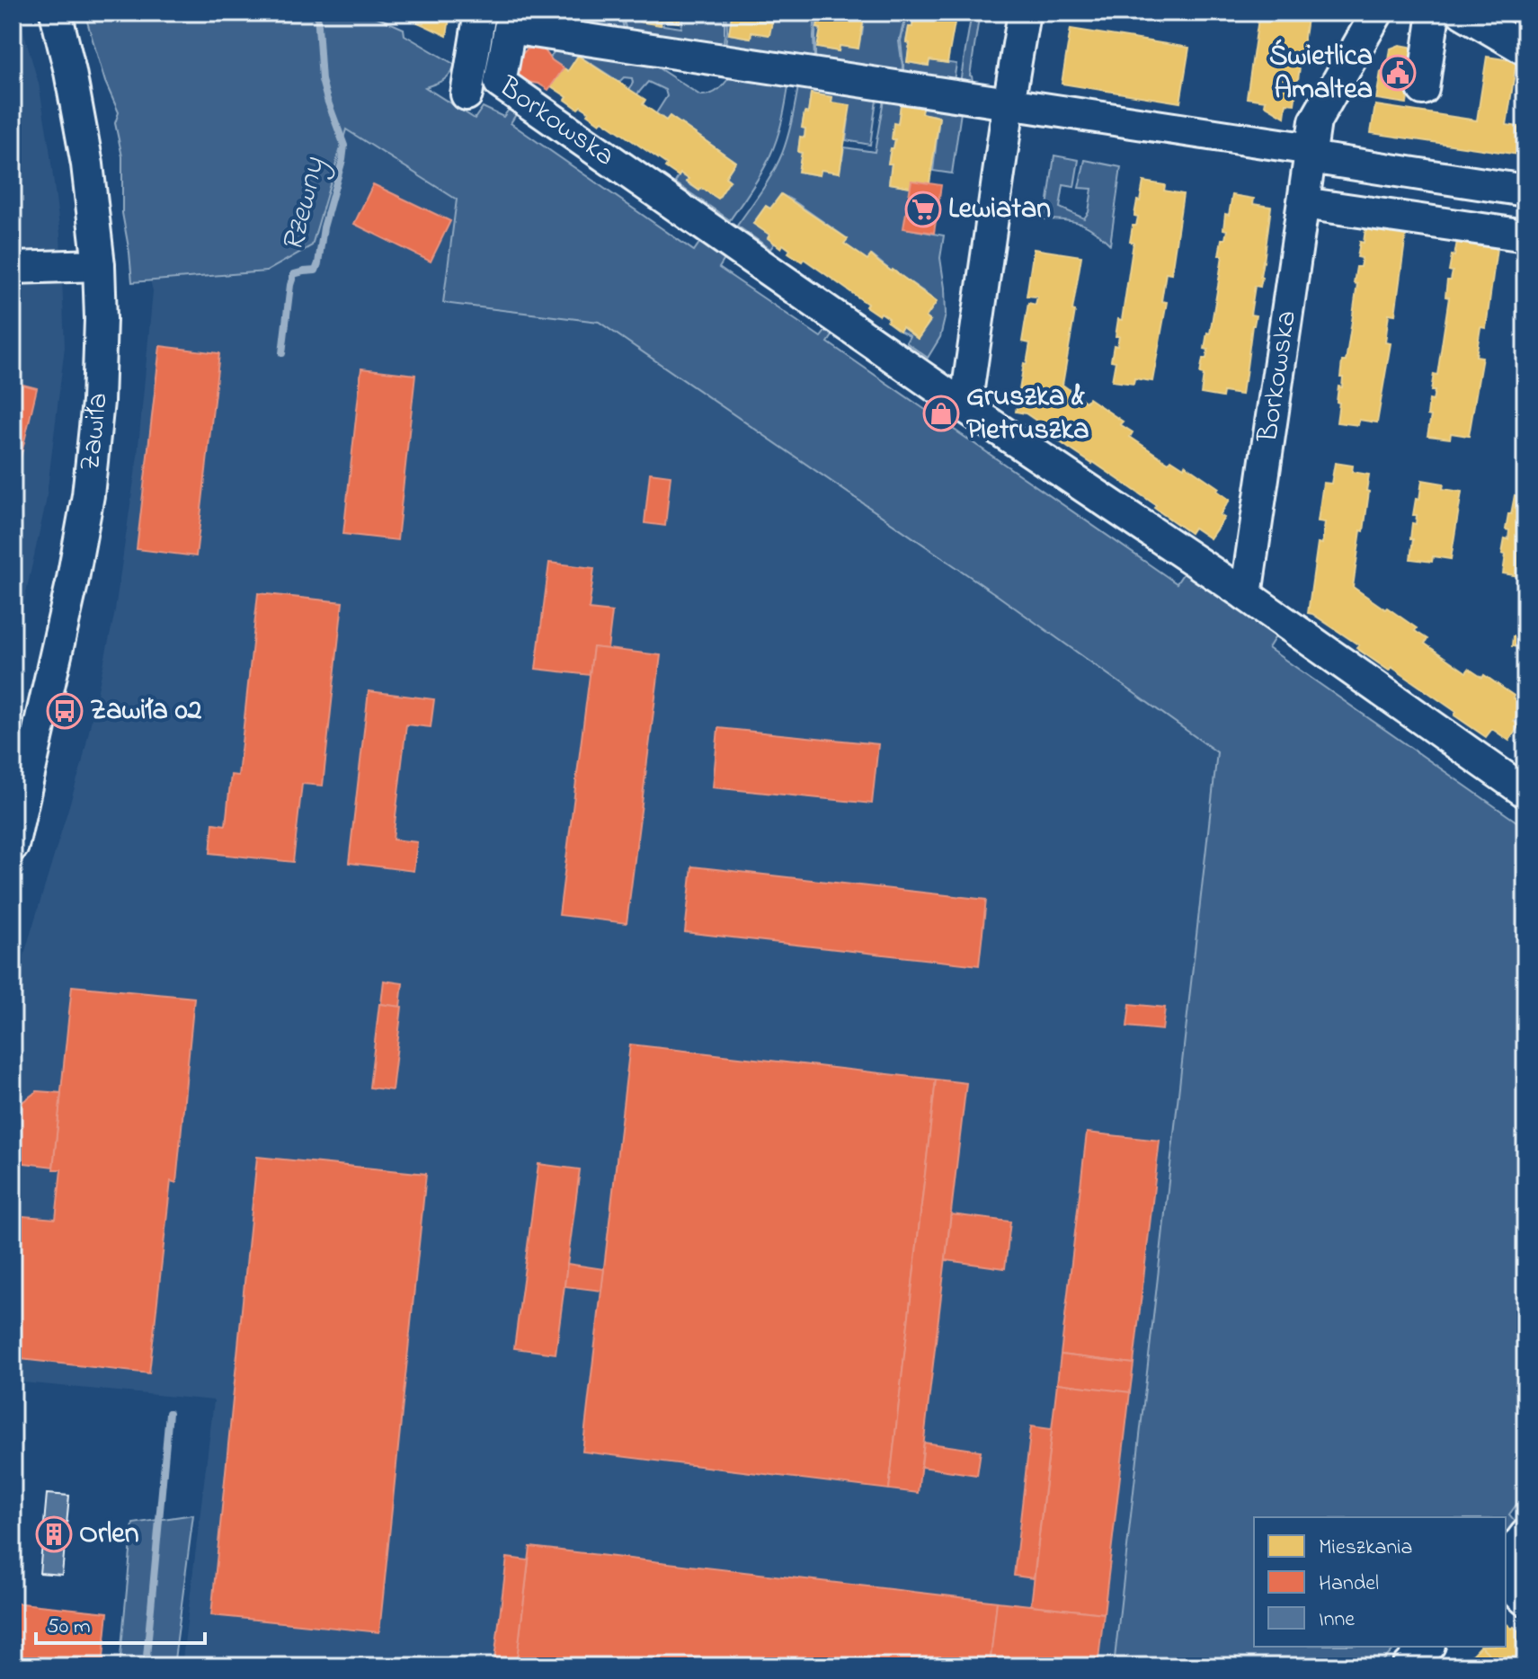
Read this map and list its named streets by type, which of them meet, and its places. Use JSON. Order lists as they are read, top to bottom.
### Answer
{
  "streets": {
    "street": ["Borkowska", "Zawiła"]
  },
  "water": ["Rzewny"],
  "places": {
    "public building": ["Świetlica Amaltea"],
    "supermarket": ["Lewiatan"],
    "shop": ["Gruszka & Pietruszka"],
    "bus stop": ["Zawiła 02"],
    "building": ["Orlen"]
  },
  "legend": ["Mieszkania", "Handel", "Inne"],
  "scale_bar": "50 m"
}
